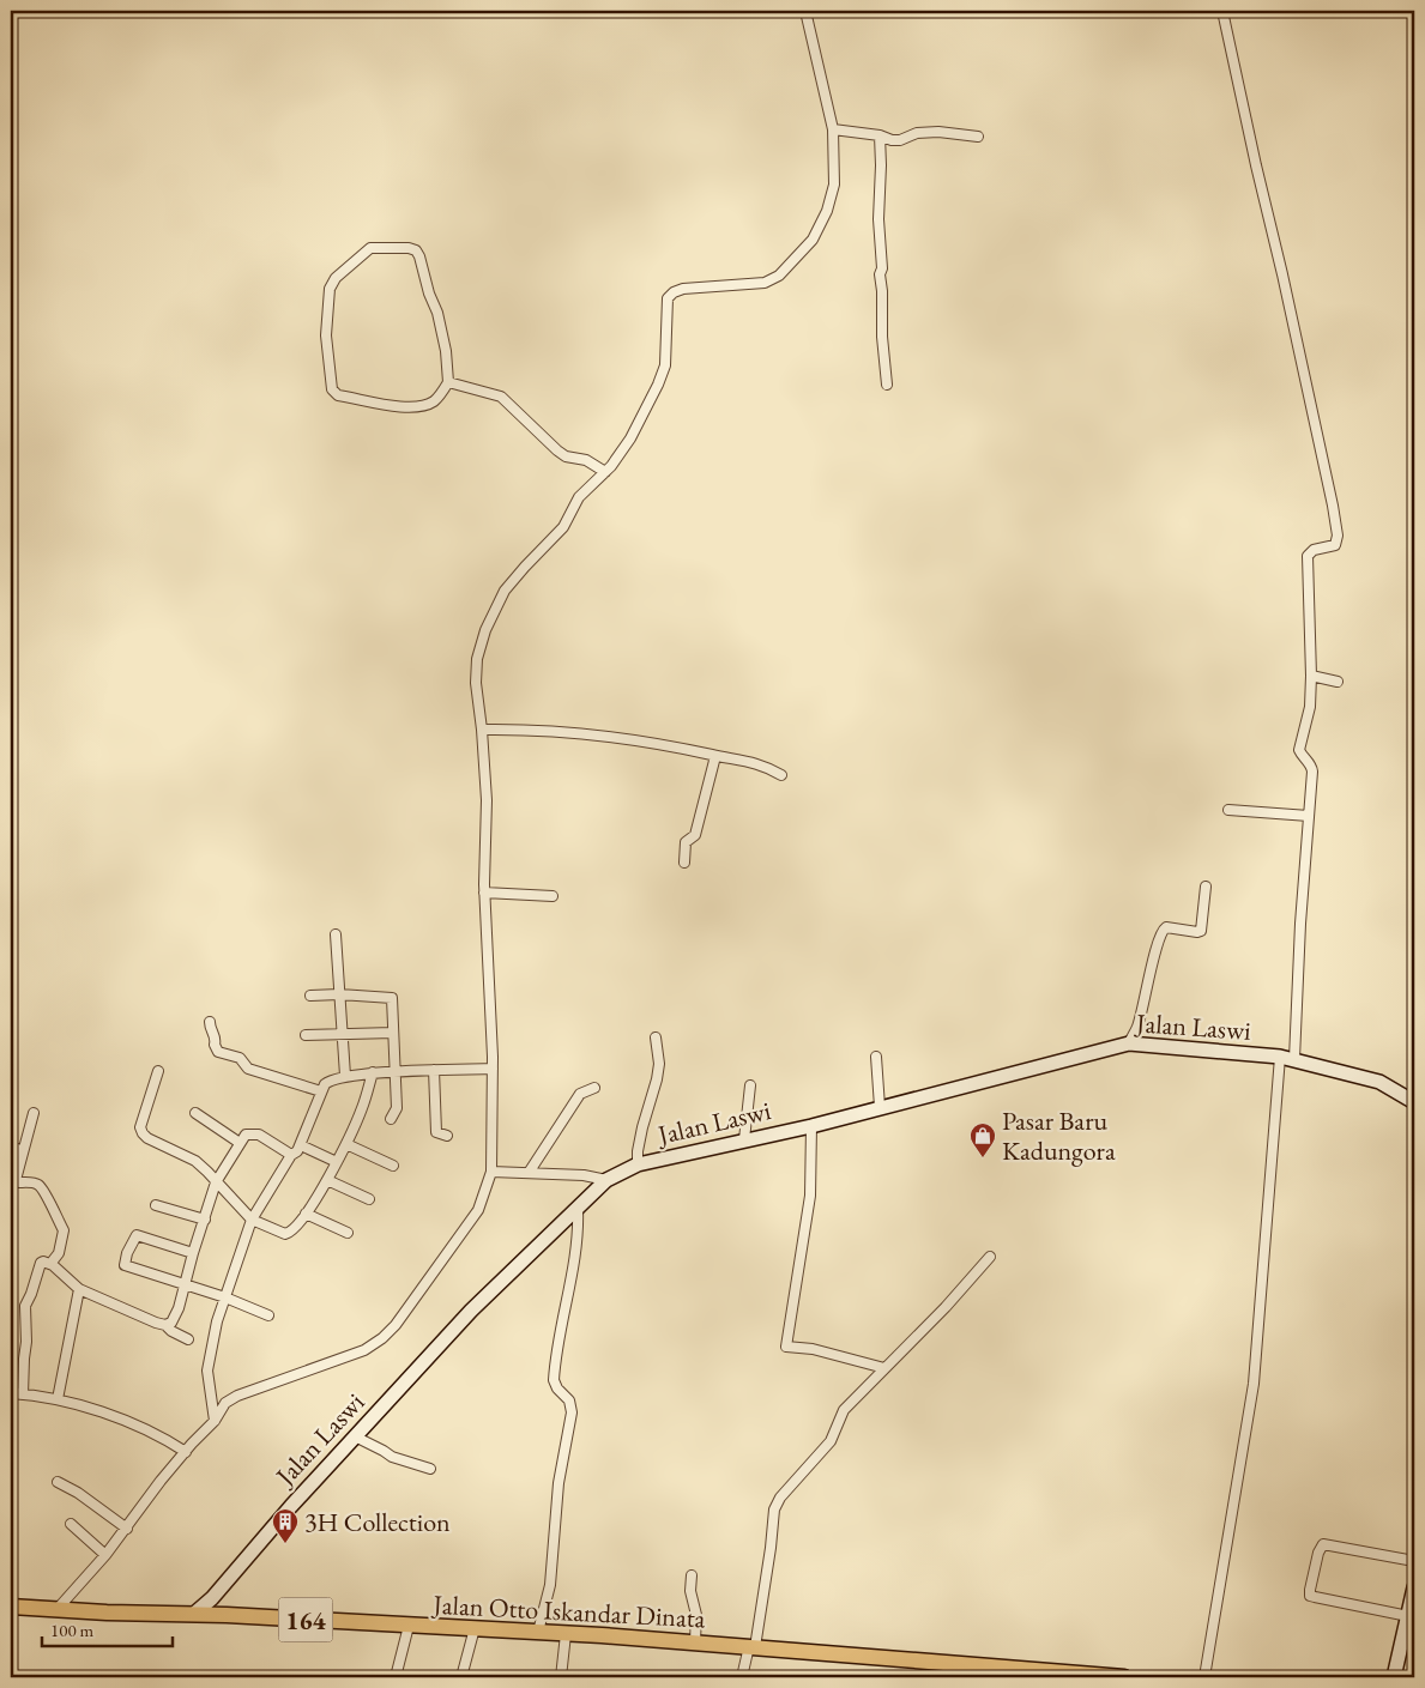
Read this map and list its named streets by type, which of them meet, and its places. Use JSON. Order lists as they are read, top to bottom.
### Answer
{
  "streets": {
    "main road": ["Jalan Otto Iskandar Dinata", "164"],
    "street": ["Jalan Laswi"]
  },
  "crossings": [
    ["Jalan Laswi", "Jalan Otto Iskandar Dinata"]
  ],
  "places": {
    "shop": ["Pasar Baru Kadungora"],
    "building": ["3H Collection"]
  },
  "scale_bar": "100 m"
}
